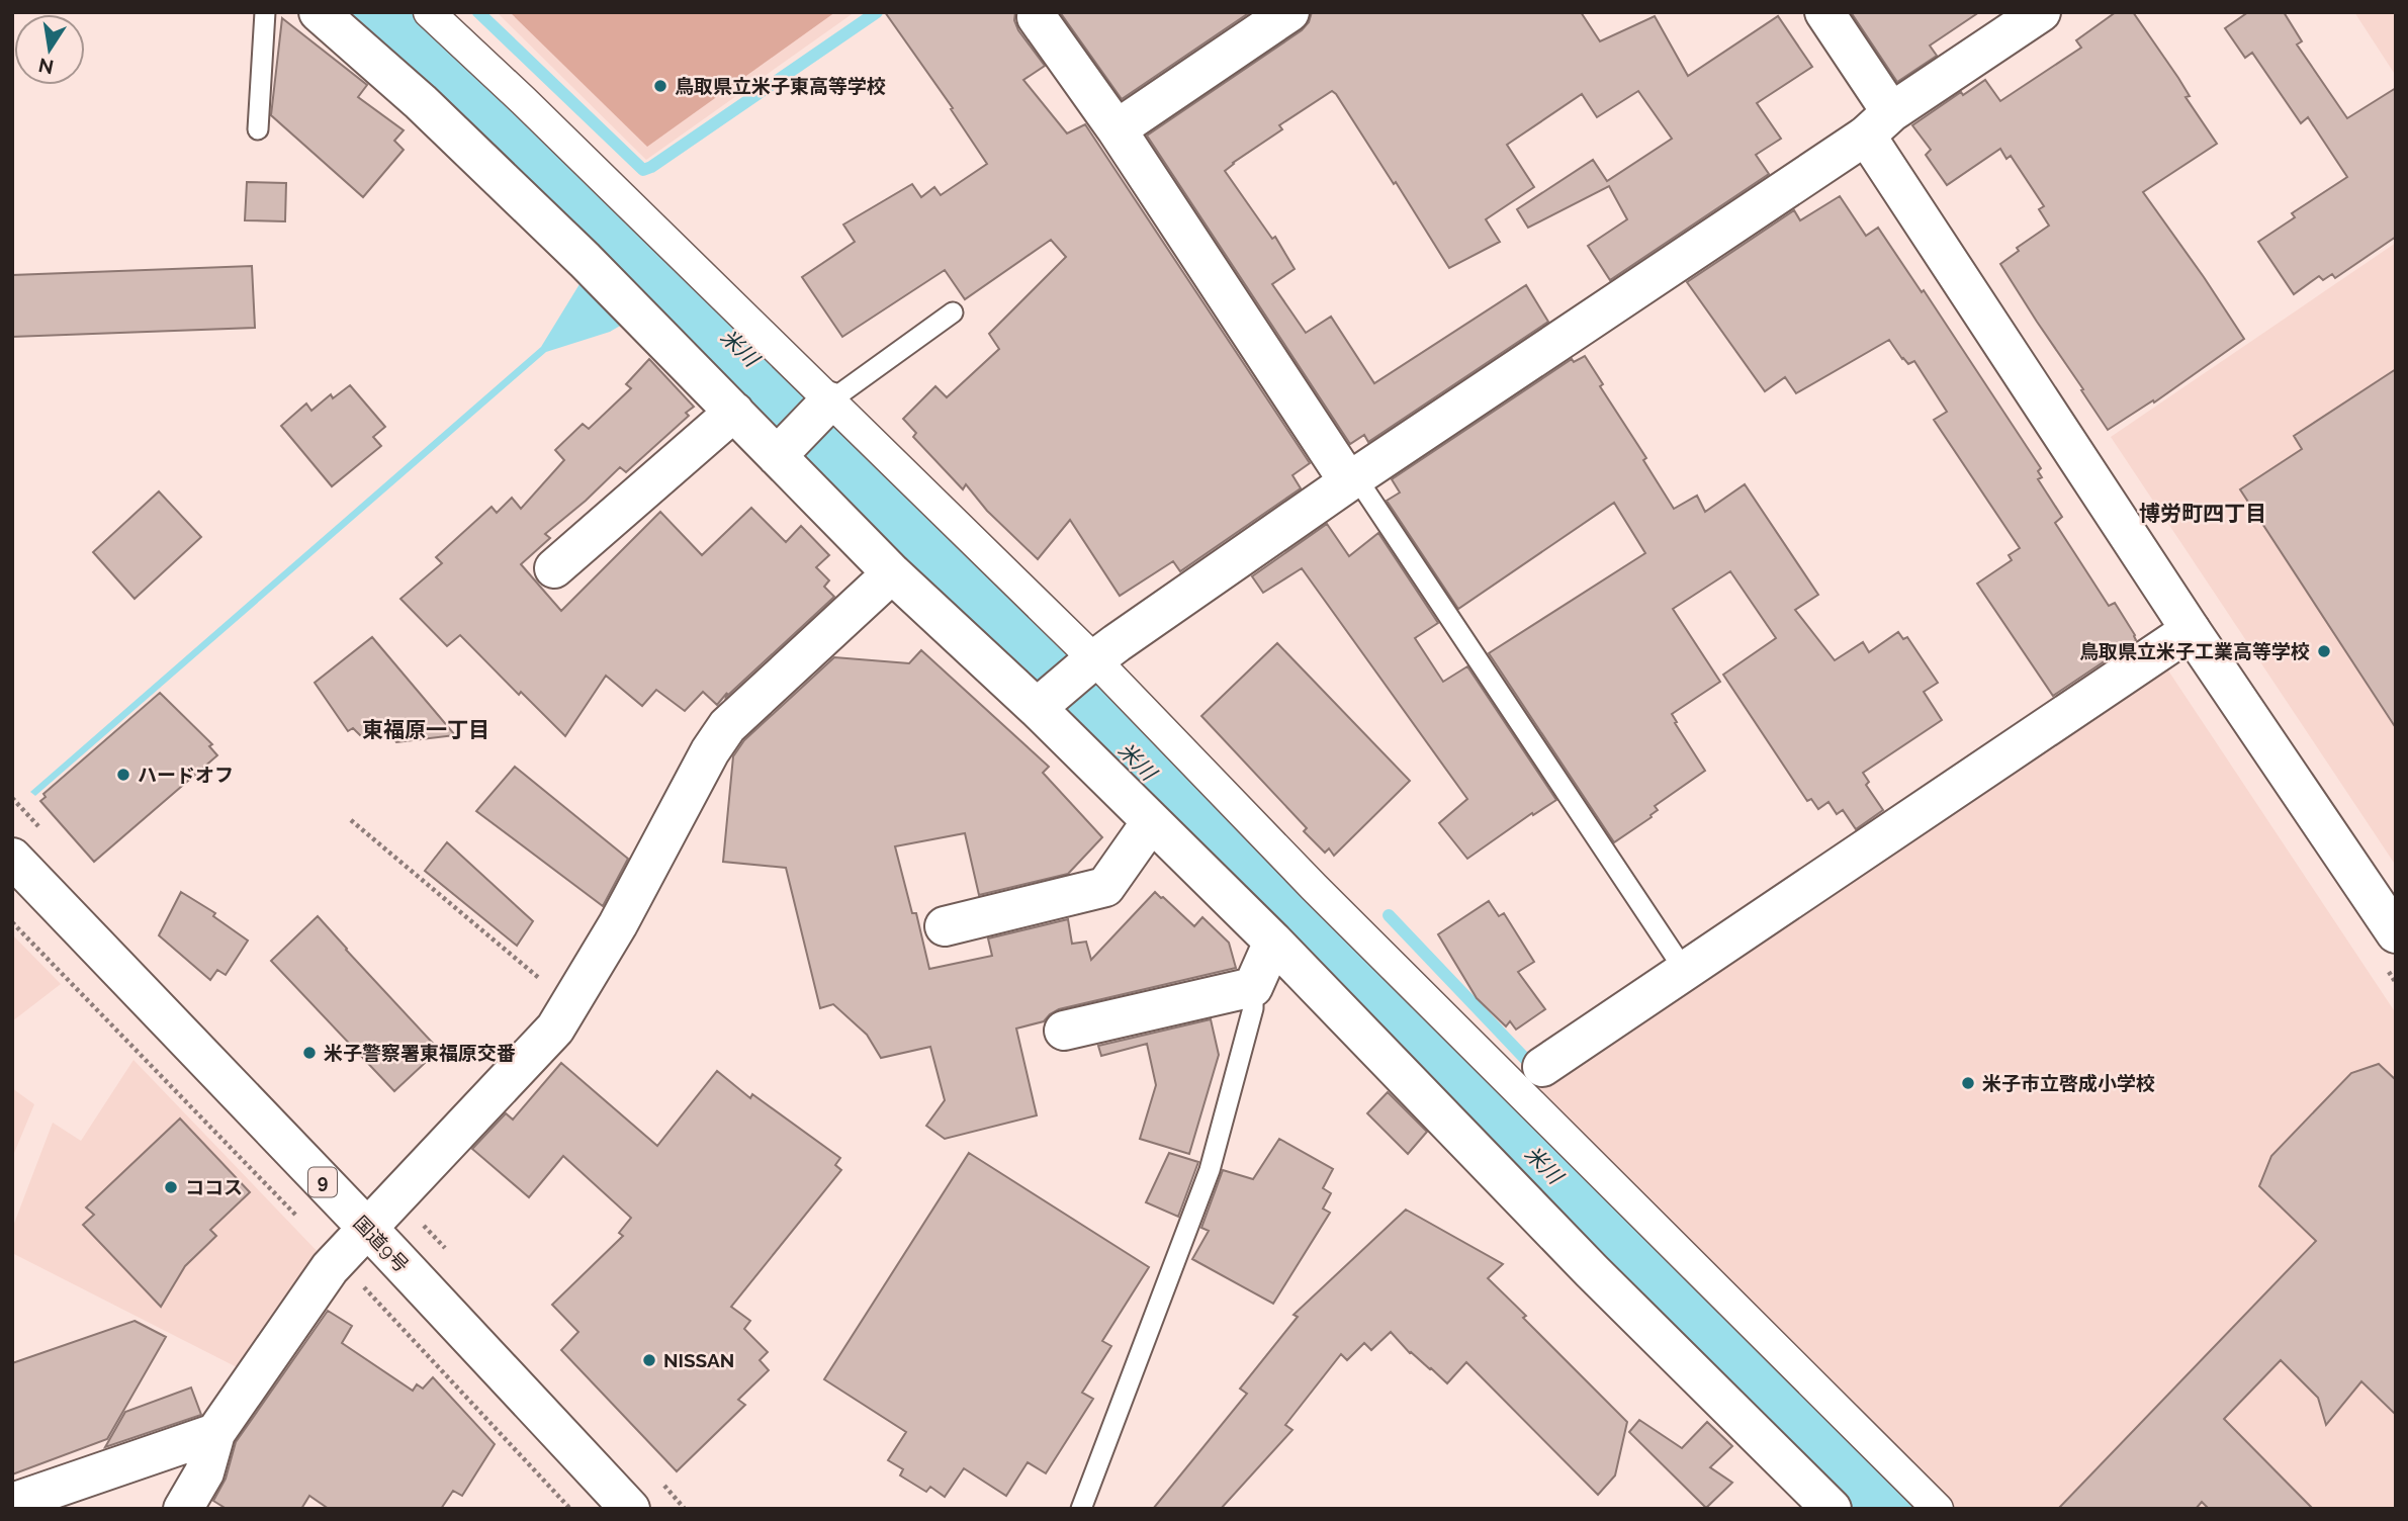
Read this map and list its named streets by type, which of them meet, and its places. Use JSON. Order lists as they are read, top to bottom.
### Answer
{
  "streets": {
    "main road": ["9", "国道9号"]
  },
  "districts": ["博労町四丁目", "東福原一丁目"],
  "water": ["米川"],
  "places": [
    "鳥取県立米子東高等学校",
    "鳥取県立米子工業高等学校",
    "ハードオフ",
    "米子警察署東福原交番",
    "米子市立啓成小学校",
    "ココス",
    "NISSAN"
  ],
  "north": "bottom"
}
